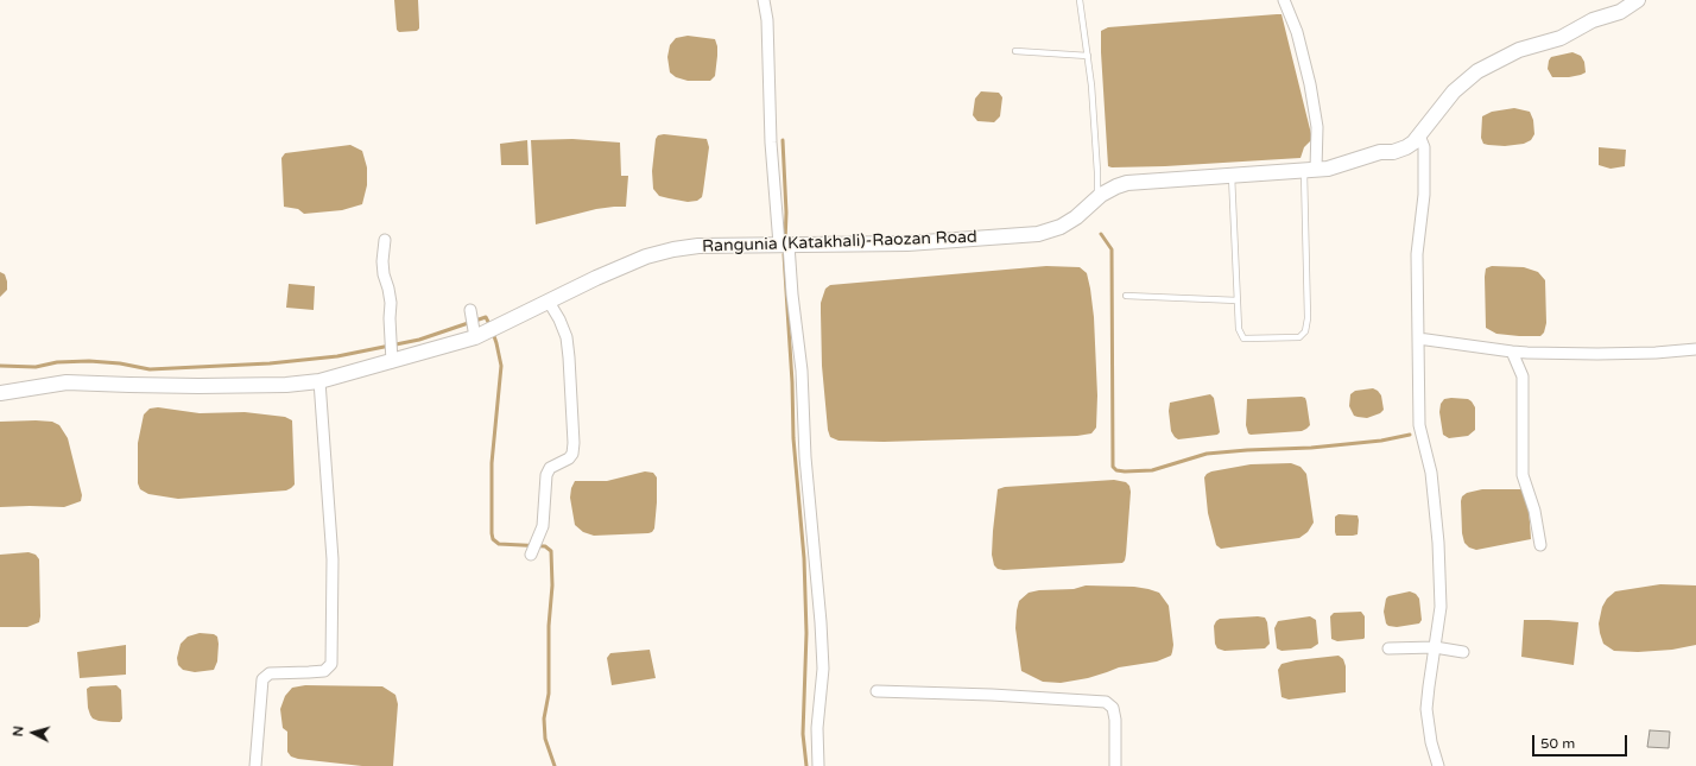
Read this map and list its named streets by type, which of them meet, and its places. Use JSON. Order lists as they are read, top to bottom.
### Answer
{
  "streets": {
    "main road": ["Rangunia (Katakhali)-Raozan Road"]
  },
  "scale_bar": "50 m",
  "north": "left"
}
